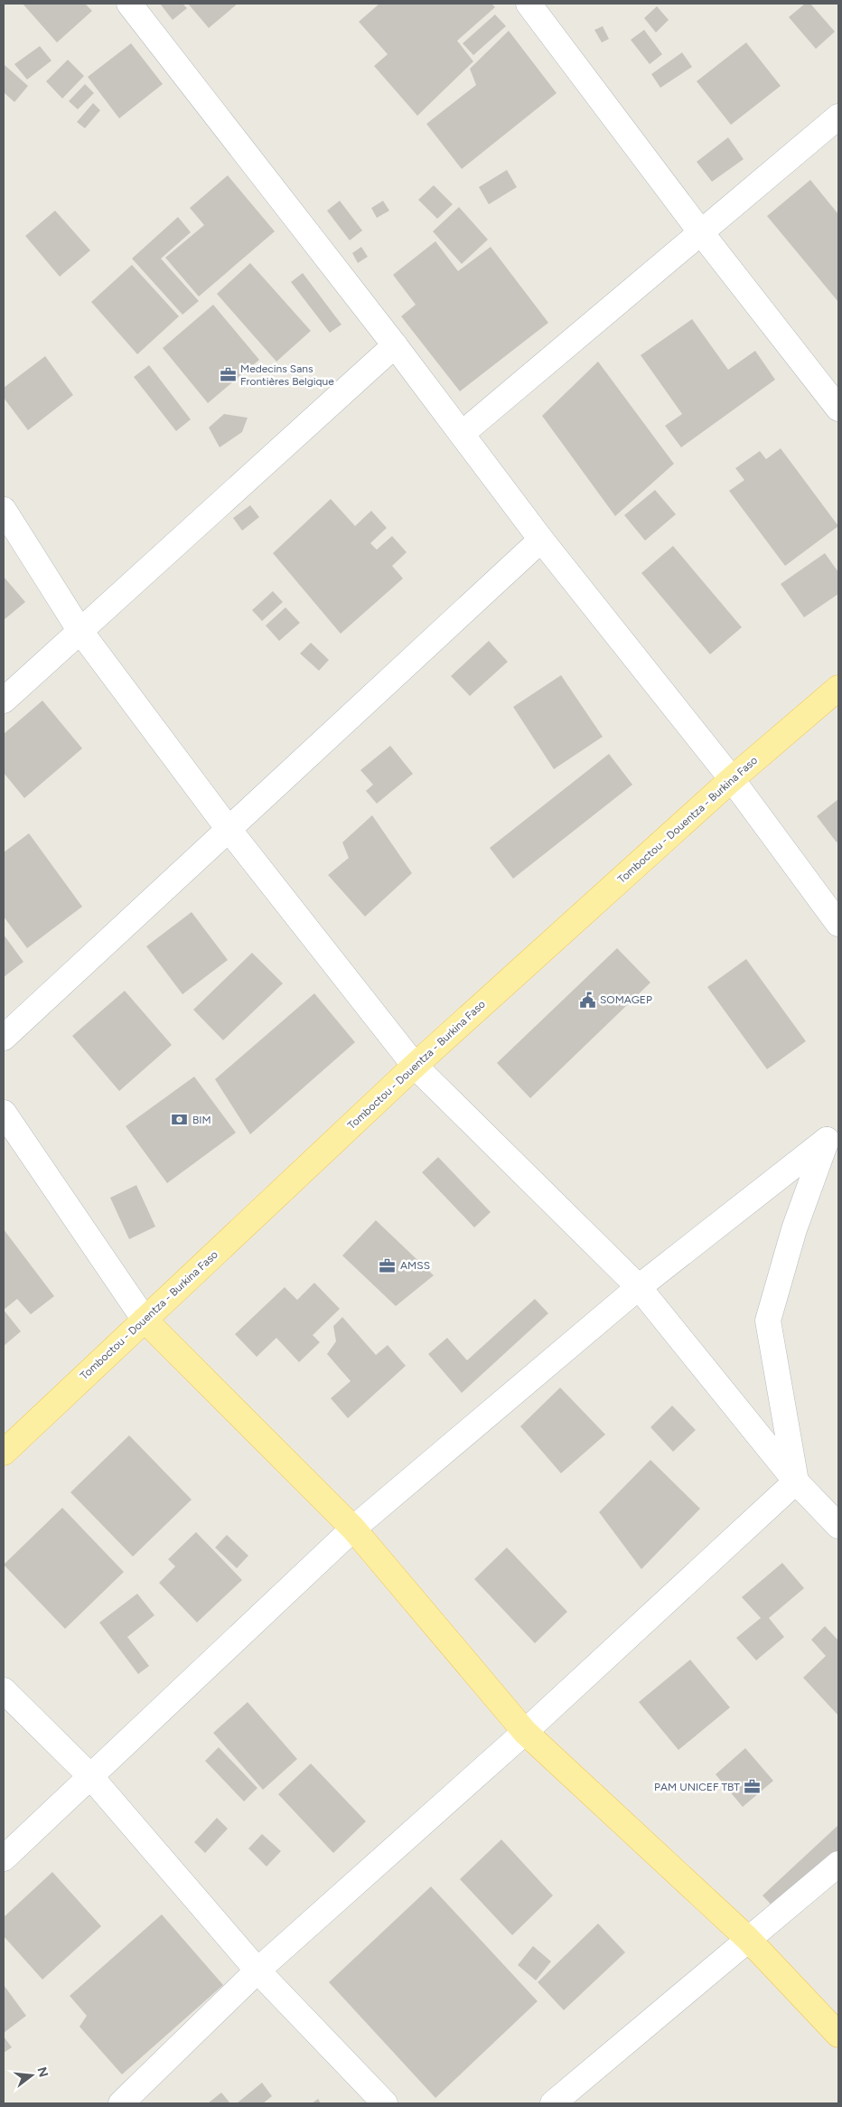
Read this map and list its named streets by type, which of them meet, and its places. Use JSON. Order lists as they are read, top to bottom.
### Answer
{
  "streets": {
    "main road": ["Tomboctou - Douentza - Burkina Faso"]
  },
  "places": {
    "office": ["Medecins Sans Frontières Belgique", "AMSS", "PAM UNICEF TBT"],
    "public building": ["SOMAGEP"],
    "bank": ["BIM"]
  },
  "north": "right"
}
